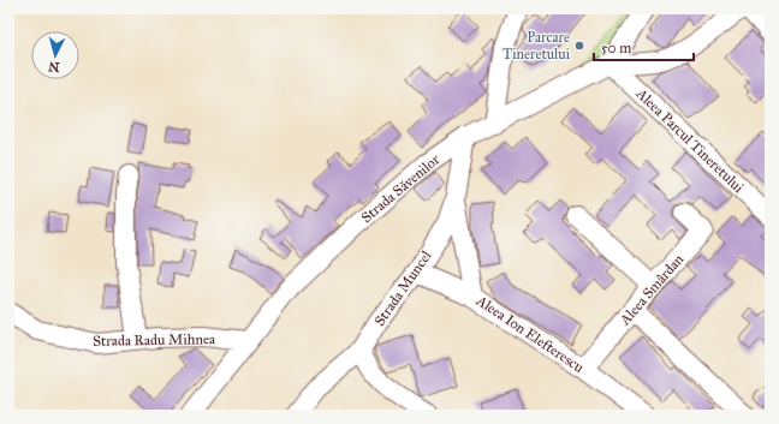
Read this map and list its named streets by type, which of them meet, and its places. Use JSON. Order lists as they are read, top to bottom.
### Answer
{
  "streets": {
    "street": [
      "Aleea Parcul Tineretului",
      "Strada Săvenilor",
      "Strada Muncel",
      "Aleea Smârdan",
      "Aleea Ion Elefterescu",
      "Strada Radu Mihnea"
    ]
  },
  "crossings": [
    ["Aleea Parcul Tineretului", "Strada Săvenilor"],
    ["Strada Săvenilor", "Strada Muncel"],
    ["Strada Săvenilor", "Strada Radu Mihnea"],
    ["Strada Muncel", "Aleea Ion Elefterescu"],
    ["Aleea Smârdan", "Aleea Ion Elefterescu"]
  ],
  "places": ["Parcare Tineretului"],
  "scale_bar": "50 m",
  "north": "bottom"
}
